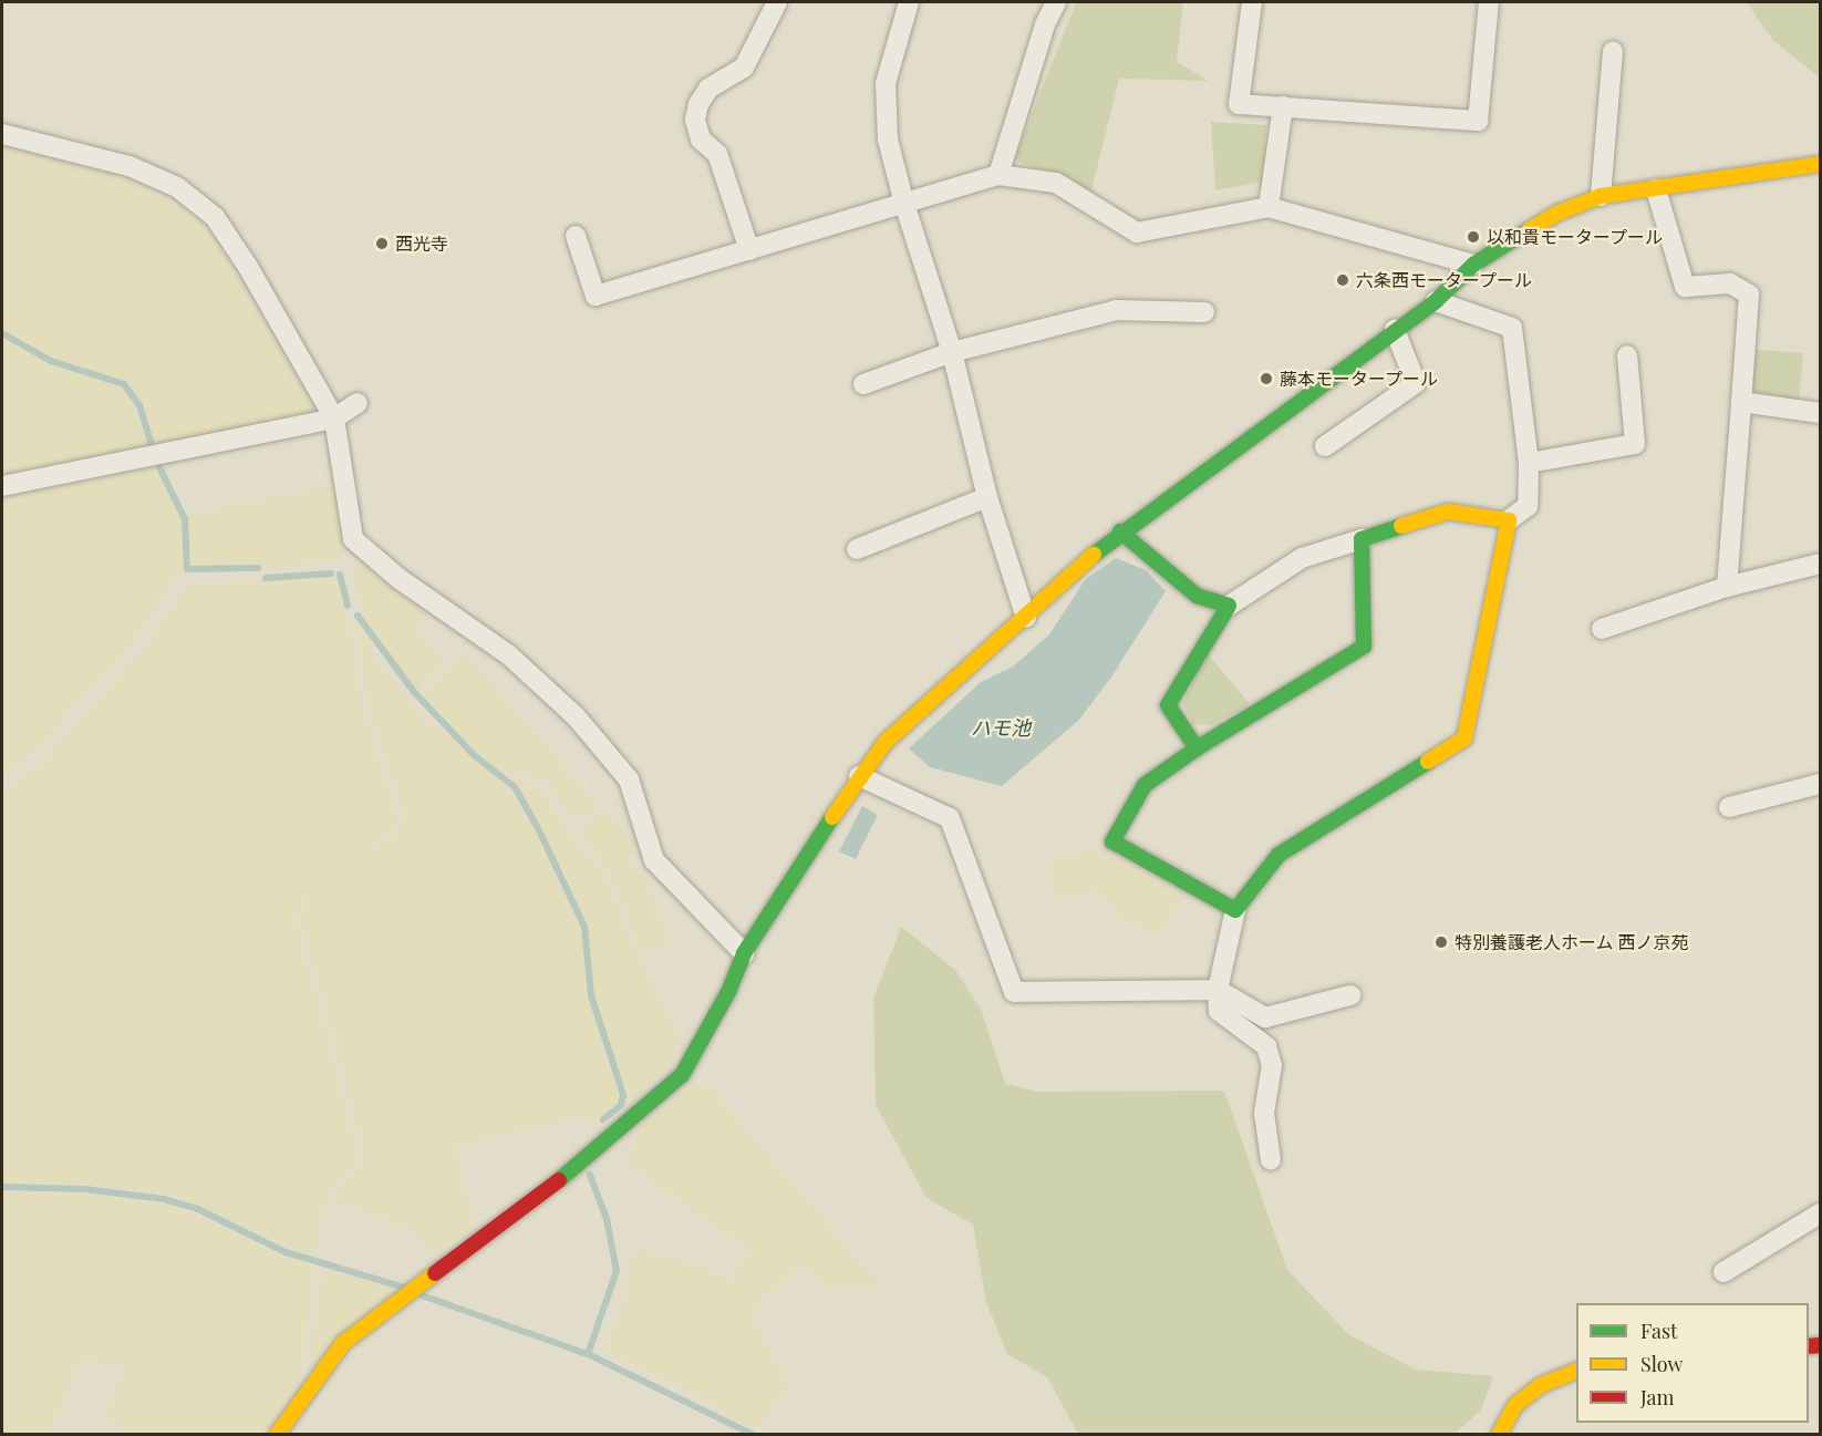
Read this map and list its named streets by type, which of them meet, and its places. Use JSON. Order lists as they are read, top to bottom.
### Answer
{
  "water": ["ハモ池"],
  "places": [
    "以和貴モータープール",
    "西光寺",
    "六条西モータープール",
    "藤本モータープール",
    "特別養護老人ホーム 西ノ京苑"
  ],
  "legend": ["Fast", "Slow", "Jam"]
}
